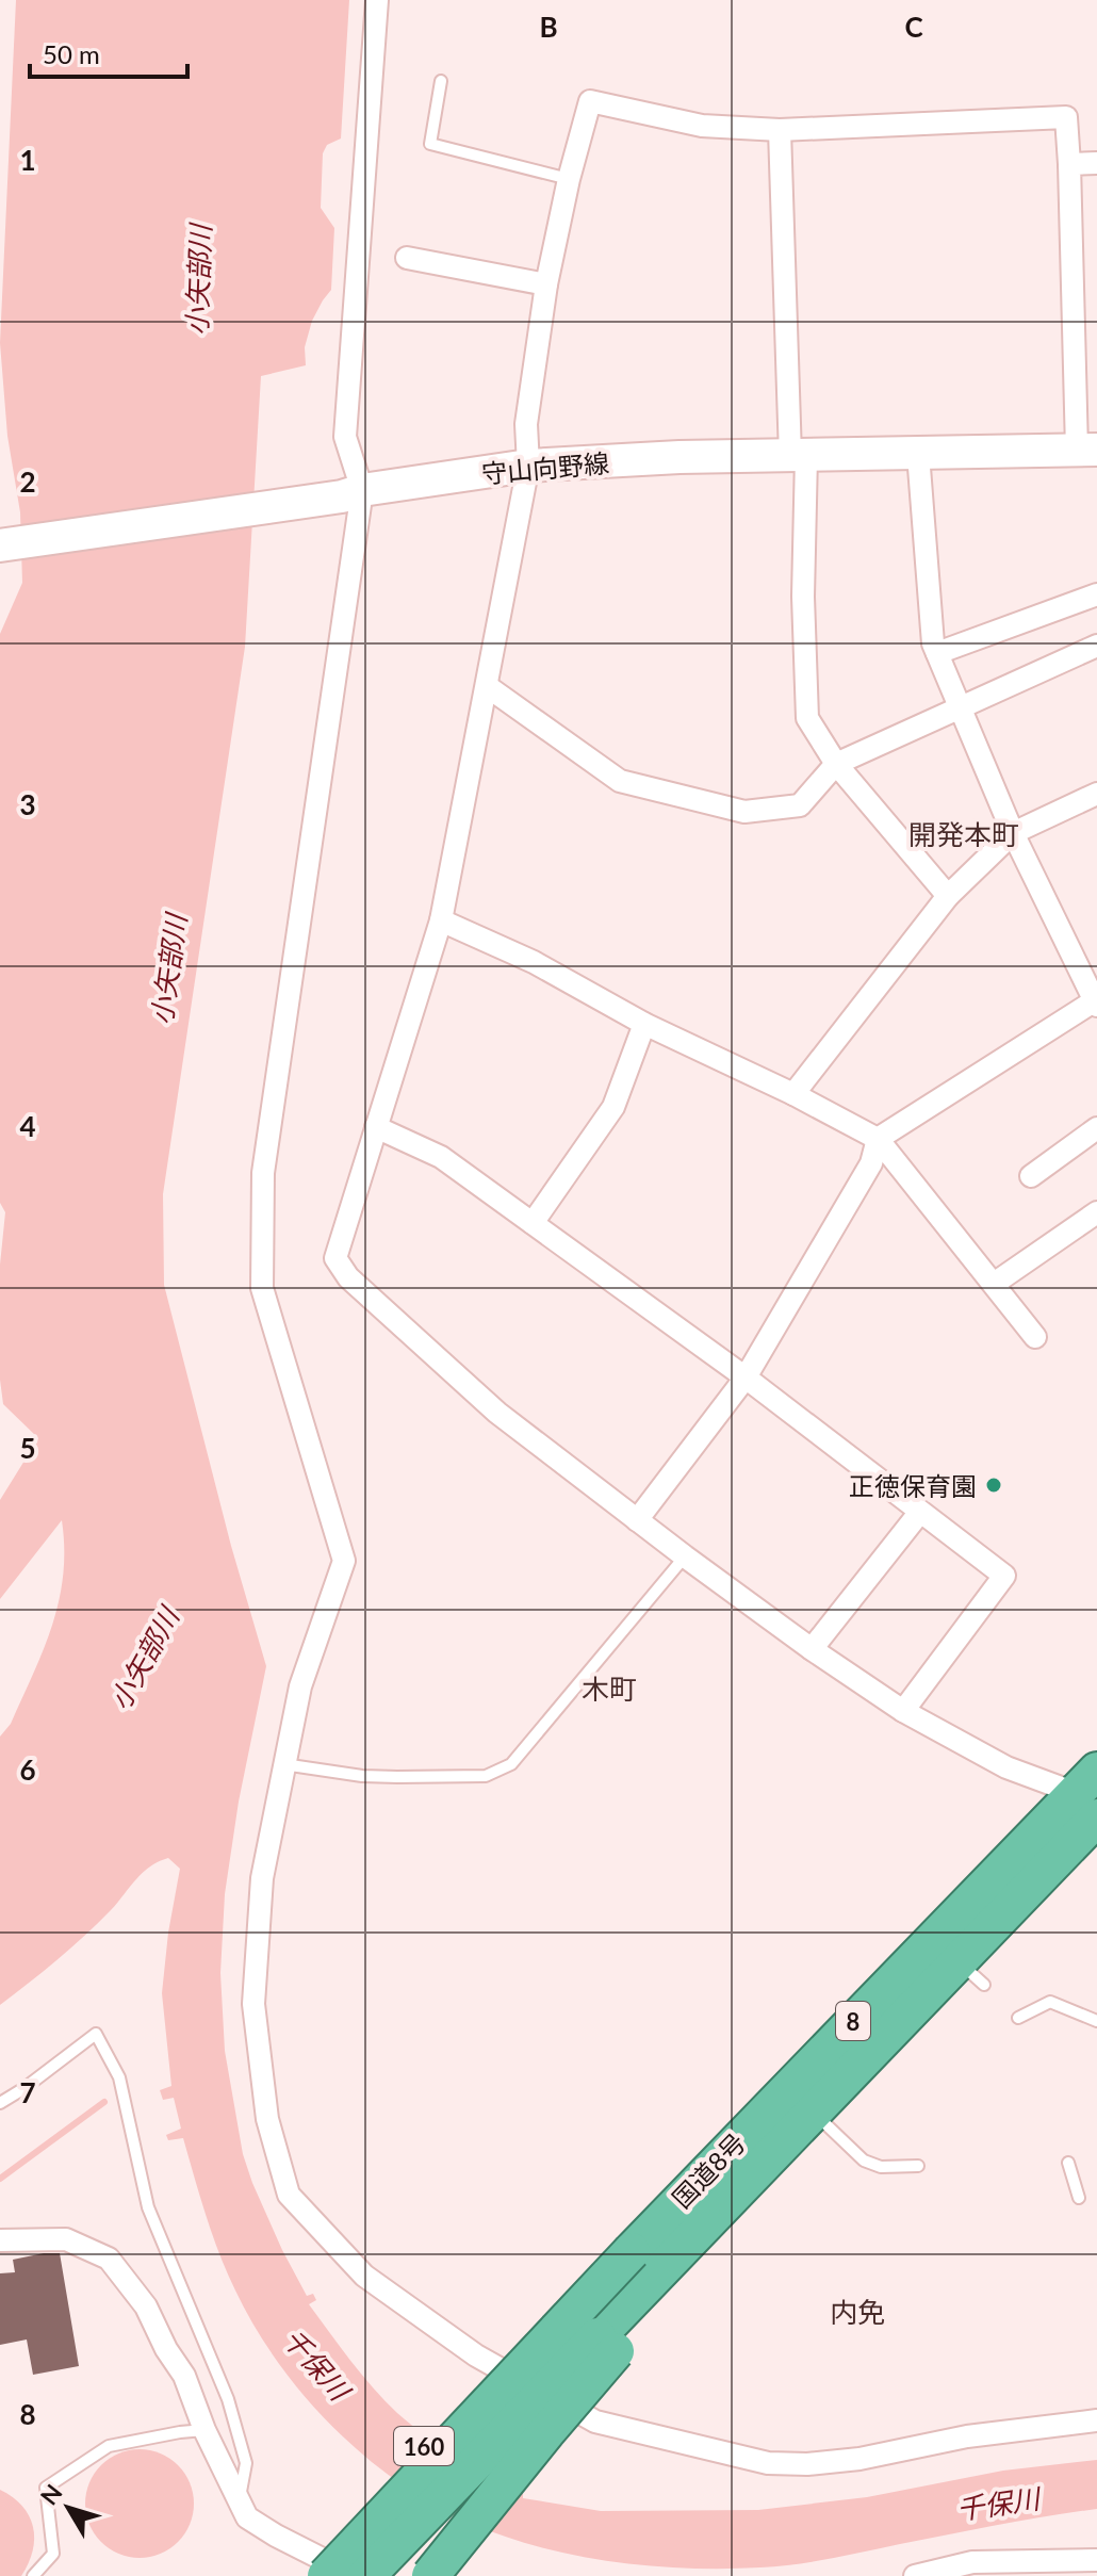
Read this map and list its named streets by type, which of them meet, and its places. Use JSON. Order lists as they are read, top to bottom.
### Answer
{
  "streets": {
    "highway": ["8", "国道8号", "160"],
    "main road": ["守山向野線"]
  },
  "crossings": [
    ["国道8号", "160"]
  ],
  "districts": ["開発本町", "木町", "内免"],
  "water": ["小矢部川", "千保川"],
  "places": ["正徳保育園"],
  "scale_bar": "50 m",
  "north": "top left",
  "grid": {
    "columns": ["B", "C"],
    "rows": [
      "1",
      "2",
      "3",
      "4",
      "5",
      "6",
      "7",
      "8"
    ]
  }
}
